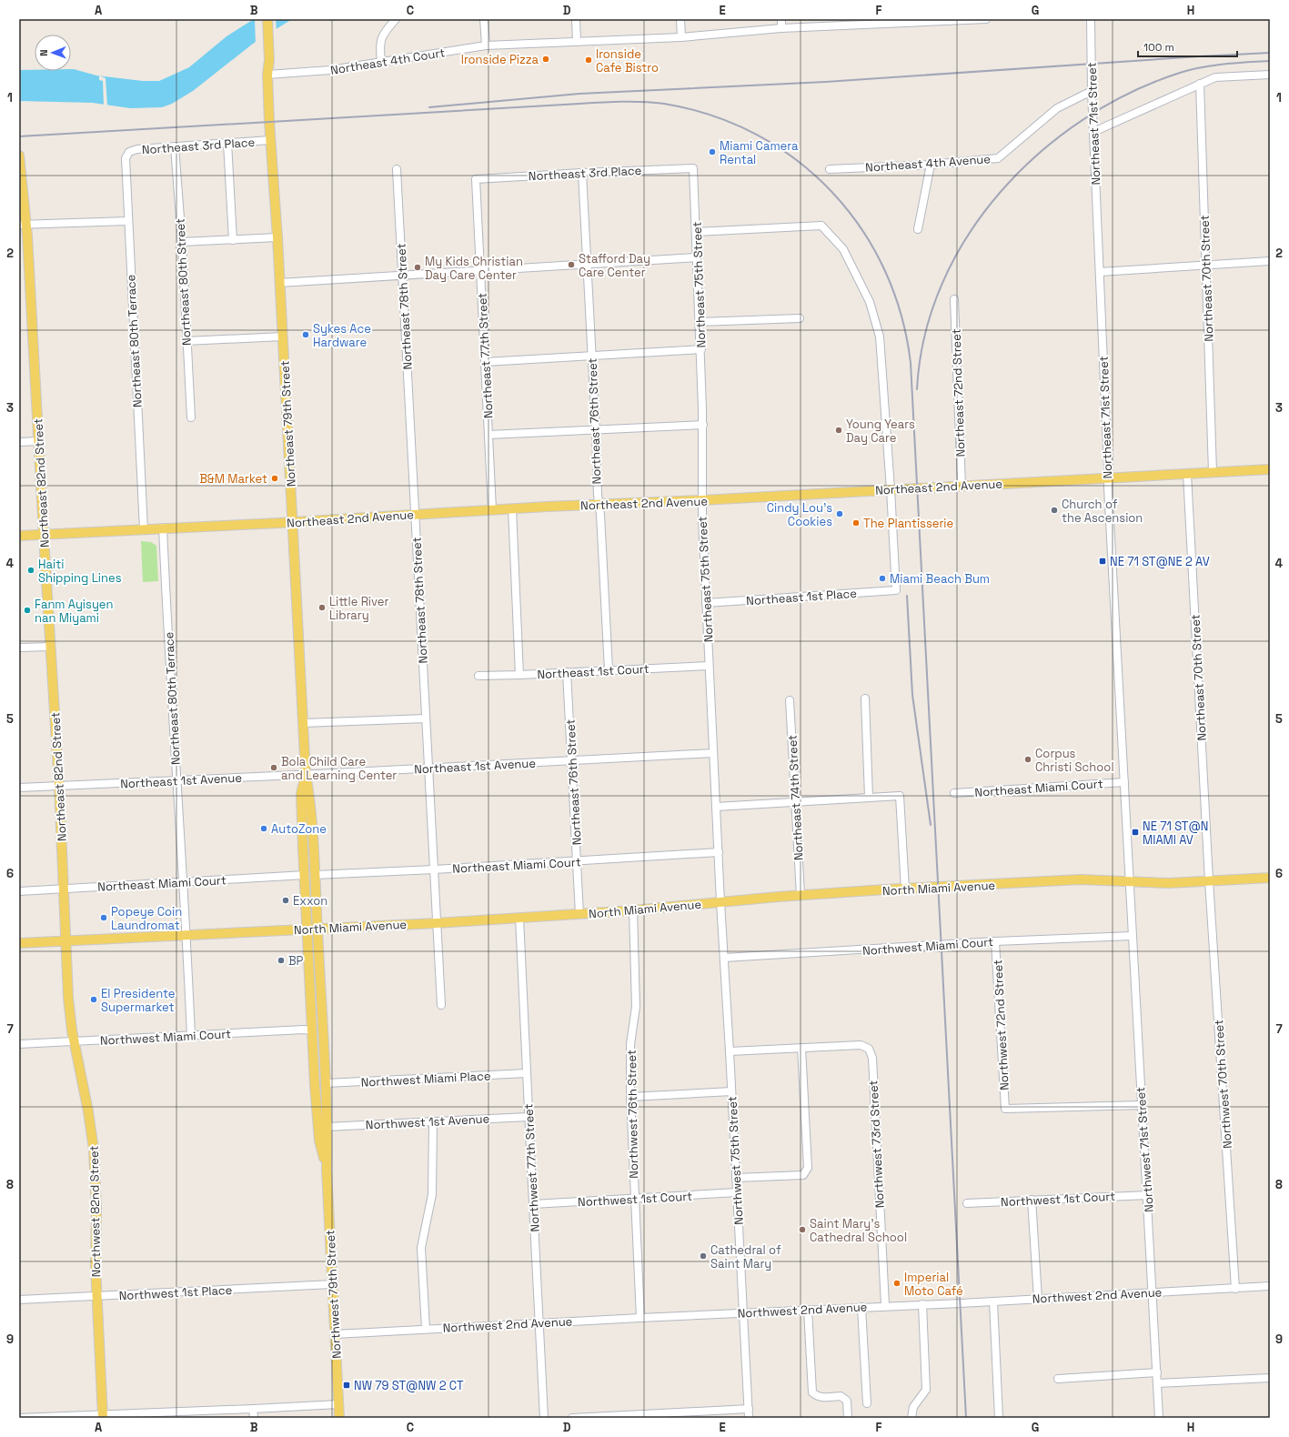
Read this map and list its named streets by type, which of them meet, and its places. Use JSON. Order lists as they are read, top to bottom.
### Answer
{
  "streets": {
    "main road": [
      "Northeast 79th Street",
      "Northeast 82nd Street",
      "Northeast 2nd Avenue",
      "North Miami Avenue",
      "Northwest 82nd Street",
      "Northwest 79th Street"
    ],
    "street": [
      "Northeast 4th Court",
      "Northeast 71st Street",
      "Northeast 3rd Place",
      "Northeast 4th Avenue",
      "Northeast 70th Street",
      "Northeast 80th Street",
      "Northeast 75th Street",
      "Northeast 78th Street",
      "Northeast 80th Terrace",
      "Northeast 77th Street",
      "Northeast 72nd Street",
      "Northeast 76th Street",
      "Northeast 1st Place",
      "Northeast 1st Court",
      "Northeast 1st Avenue",
      "Northeast Miami Court",
      "Northeast 74th Street",
      "Northwest Miami Court",
      "Northwest 72nd Street",
      "Northwest Miami Place",
      "Northwest 70th Street",
      "Northwest 76th Street",
      "Northwest 1st Avenue",
      "Northwest 73rd Street",
      "Northwest 71st Street",
      "Northwest 75th Street",
      "Northwest 77th Street",
      "Northwest 1st Court",
      "Northwest 1st Place",
      "Northwest 2nd Avenue"
    ]
  },
  "crossings": [
    ["Northeast 4th Court", "Northeast 79th Street"],
    ["Northeast 71st Street", "Northeast 4th Avenue"],
    ["Northeast 71st Street", "Northeast 2nd Avenue"],
    ["Northeast 71st Street", "Northeast Miami Court"],
    ["Northeast 71st Street", "North Miami Avenue"],
    ["Northeast 71st Street", "Northwest 71st Street"],
    ["Northeast 3rd Place", "Northeast 80th Street"],
    ["Northeast 3rd Place", "Northeast 75th Street"],
    ["Northeast 3rd Place", "Northeast 80th Terrace"],
    ["Northeast 3rd Place", "Northeast 77th Street"],
    ["Northeast 3rd Place", "Northeast 76th Street"],
    ["Northeast 3rd Place", "Northeast 79th Street"],
    ["Northeast 70th Street", "Northeast 2nd Avenue"],
    ["Northeast 70th Street", "North Miami Avenue"],
    ["Northeast 70th Street", "Northwest 70th Street"],
    ["Northeast 75th Street", "Northeast 2nd Avenue"],
    ["Northeast 75th Street", "Northeast 1st Place"],
    ["Northeast 75th Street", "Northeast 1st Court"],
    ["Northeast 75th Street", "Northeast 1st Avenue"],
    ["Northeast 75th Street", "Northeast Miami Court"],
    ["Northeast 75th Street", "North Miami Avenue"],
    ["Northeast 75th Street", "Northwest 75th Street"],
    ["Northeast 78th Street", "Northeast 2nd Avenue"],
    ["Northeast 78th Street", "Northeast 1st Avenue"],
    ["Northeast 78th Street", "Northeast Miami Court"],
    ["Northeast 78th Street", "North Miami Avenue"],
    ["Northeast 80th Terrace", "Northeast 2nd Avenue"],
    ["Northeast 80th Terrace", "Northeast 1st Avenue"],
    ["Northeast 80th Terrace", "Northeast Miami Court"],
    ["Northeast 80th Terrace", "North Miami Avenue"],
    ["Northeast 80th Terrace", "Northwest Miami Court"],
    ["Northeast 77th Street", "Northeast 2nd Avenue"],
    ["Northeast 72nd Street", "Northeast 2nd Avenue"],
    ["Northeast 76th Street", "Northeast 2nd Avenue"],
    ["Northeast 76th Street", "Northeast 1st Court"],
    ["Northeast 76th Street", "Northeast 1st Avenue"],
    ["Northeast 76th Street", "Northeast Miami Court"],
    ["Northeast 76th Street", "North Miami Avenue"],
    ["Northeast 79th Street", "Northeast 2nd Avenue"],
    ["Northeast 79th Street", "Northeast 1st Avenue"],
    ["Northeast 79th Street", "Northeast Miami Court"],
    ["Northeast 79th Street", "North Miami Avenue"],
    ["Northeast 79th Street", "Northwest 79th Street"],
    ["Northeast 82nd Street", "Northeast 2nd Avenue"],
    ["Northeast 82nd Street", "Northeast 1st Avenue"],
    ["Northeast 82nd Street", "Northeast Miami Court"],
    ["Northeast 82nd Street", "North Miami Avenue"],
    ["Northeast 82nd Street", "Northwest 82nd Street"],
    ["Northeast 2nd Avenue", "Northeast 1st Place"],
    ["Northeast 74th Street", "North Miami Avenue"],
    ["North Miami Avenue", "Northwest 70th Street"],
    ["North Miami Avenue", "Northwest 76th Street"],
    ["North Miami Avenue", "Northwest 71st Street"],
    ["North Miami Avenue", "Northwest 75th Street"],
    ["North Miami Avenue", "Northwest 77th Street"],
    ["North Miami Avenue", "Northwest 82nd Street"],
    ["North Miami Avenue", "Northwest 79th Street"],
    ["Northwest Miami Court", "Northwest 72nd Street"],
    ["Northwest Miami Court", "Northwest 71st Street"],
    ["Northwest Miami Court", "Northwest 75th Street"],
    ["Northwest Miami Court", "Northwest 82nd Street"],
    ["Northwest Miami Court", "Northwest 79th Street"],
    ["Northwest 72nd Street", "Northwest 71st Street"],
    ["Northwest Miami Place", "Northwest 77th Street"],
    ["Northwest Miami Place", "Northwest 79th Street"],
    ["Northwest 70th Street", "Northwest 2nd Avenue"],
    ["Northwest 76th Street", "Northwest 1st Court"],
    ["Northwest 76th Street", "Northwest 2nd Avenue"],
    ["Northwest 1st Avenue", "Northwest 77th Street"],
    ["Northwest 1st Avenue", "Northwest 79th Street"],
    ["Northwest 73rd Street", "Northwest 2nd Avenue"],
    ["Northwest 71st Street", "Northwest 1st Court"],
    ["Northwest 71st Street", "Northwest 2nd Avenue"],
    ["Northwest 75th Street", "Northwest 1st Court"],
    ["Northwest 75th Street", "Northwest 2nd Avenue"],
    ["Northwest 77th Street", "Northwest 1st Court"],
    ["Northwest 77th Street", "Northwest 2nd Avenue"],
    ["Northwest 82nd Street", "Northwest 1st Place"],
    ["Northwest 1st Place", "Northwest 79th Street"],
    ["Northwest 79th Street", "Northwest 2nd Avenue"]
  ],
  "places": {
    "other": [
      "Ironside Pizza",
      "Ironside Cafe Bistro",
      "Miami Camera Rental",
      "Stafford Day Care Center",
      "My Kids Christian Day Care Center",
      "Sykes Ace Hardware",
      "Young Years Day Care",
      "B&M Market",
      "Church of the Ascension",
      "Cindy Lou's Cookies",
      "The Plantisserie",
      "Haiti Shipping Lines",
      "Miami Beach Bum",
      "Little River Library",
      "Fanm Ayisyen nan Miyami",
      "Corpus Christi School",
      "Bola Child Care and Learning Center",
      "AutoZone",
      "Exxon",
      "Popeye Coin Laundromat",
      "BP",
      "El Presidente Supermarket",
      "Saint Mary's Cathedral School",
      "Cathedral of Saint Mary",
      "Imperial Moto Café"
    ],
    "transit": ["NE 71 ST@NE 2 AV", "NE 71 ST@N MIAMI AV", "NW 79 ST@NW 2 CT"]
  },
  "scale_bar": "100 m",
  "north": "left",
  "grid": {
    "columns": [
      "A",
      "B",
      "C",
      "D",
      "E",
      "F",
      "G",
      "H"
    ],
    "rows": [
      "1",
      "2",
      "3",
      "4",
      "5",
      "6",
      "7",
      "8",
      "9"
    ]
  }
}
